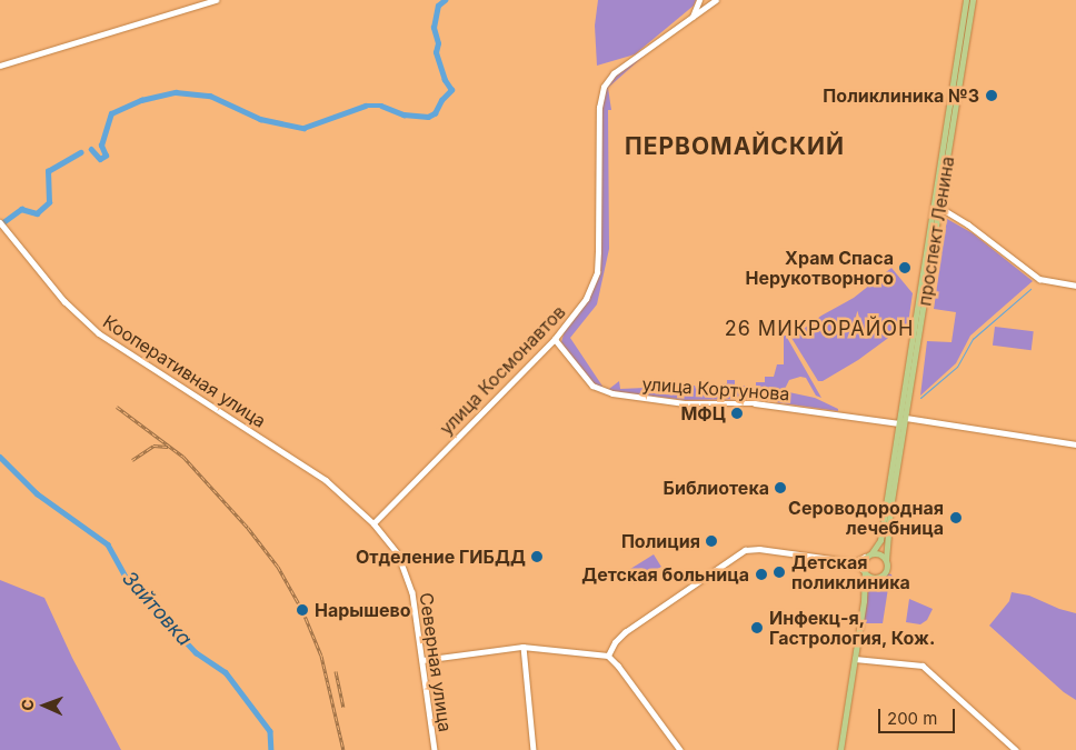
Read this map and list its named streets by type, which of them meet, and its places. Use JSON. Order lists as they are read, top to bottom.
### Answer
{
  "streets": {
    "main road": [
      "проспект Ленина",
      "улица Космонавтов",
      "Кооперативная улица",
      "улица Кортунова",
      "Северная улица"
    ]
  },
  "crossings": [
    ["проспект Ленина", "улица Кортунова"],
    ["улица Космонавтов", "Кооперативная улица"],
    ["улица Космонавтов", "улица Кортунова"],
    ["улица Космонавтов", "Северная улица"],
    ["Кооперативная улица", "Северная улица"]
  ],
  "districts": ["ПЕРВОМАЙСКИЙ", "26 МИКРОРАЙОН"],
  "water": ["Зайтовка"],
  "places": [
    "Поликлиника №3",
    "Храм Спаса Нерукотворного",
    "МФЦ",
    "Библиотека",
    "Сероводородная лечебница",
    "Полиция",
    "Отделение ГИБДД",
    "Детская поликлиника",
    "Детская больница",
    "Нарышево",
    "Инфекц-я, Гастрология, Кож."
  ],
  "scale_bar": "200 m",
  "north": "left"
}
